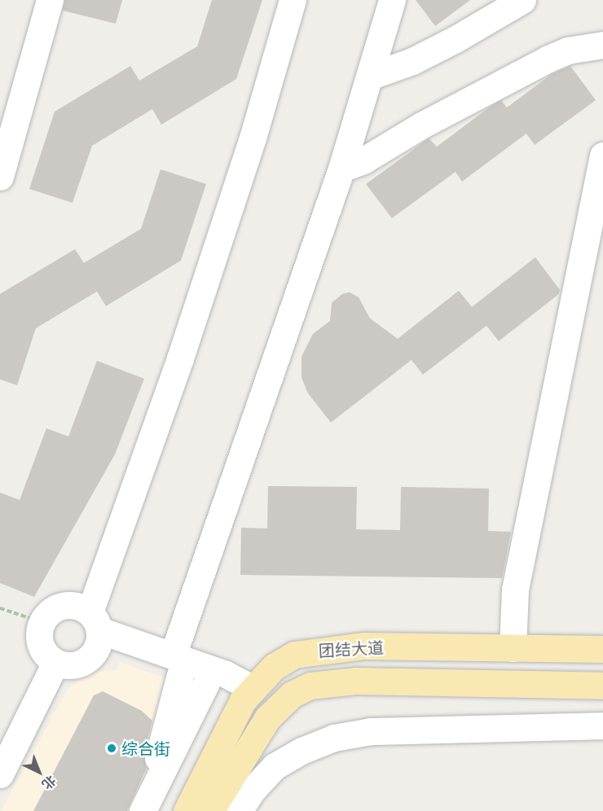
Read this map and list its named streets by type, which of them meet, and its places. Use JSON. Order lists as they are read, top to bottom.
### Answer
{
  "streets": {
    "main road": ["团结大道"]
  },
  "places": ["综合街"],
  "north": "bottom right"
}
